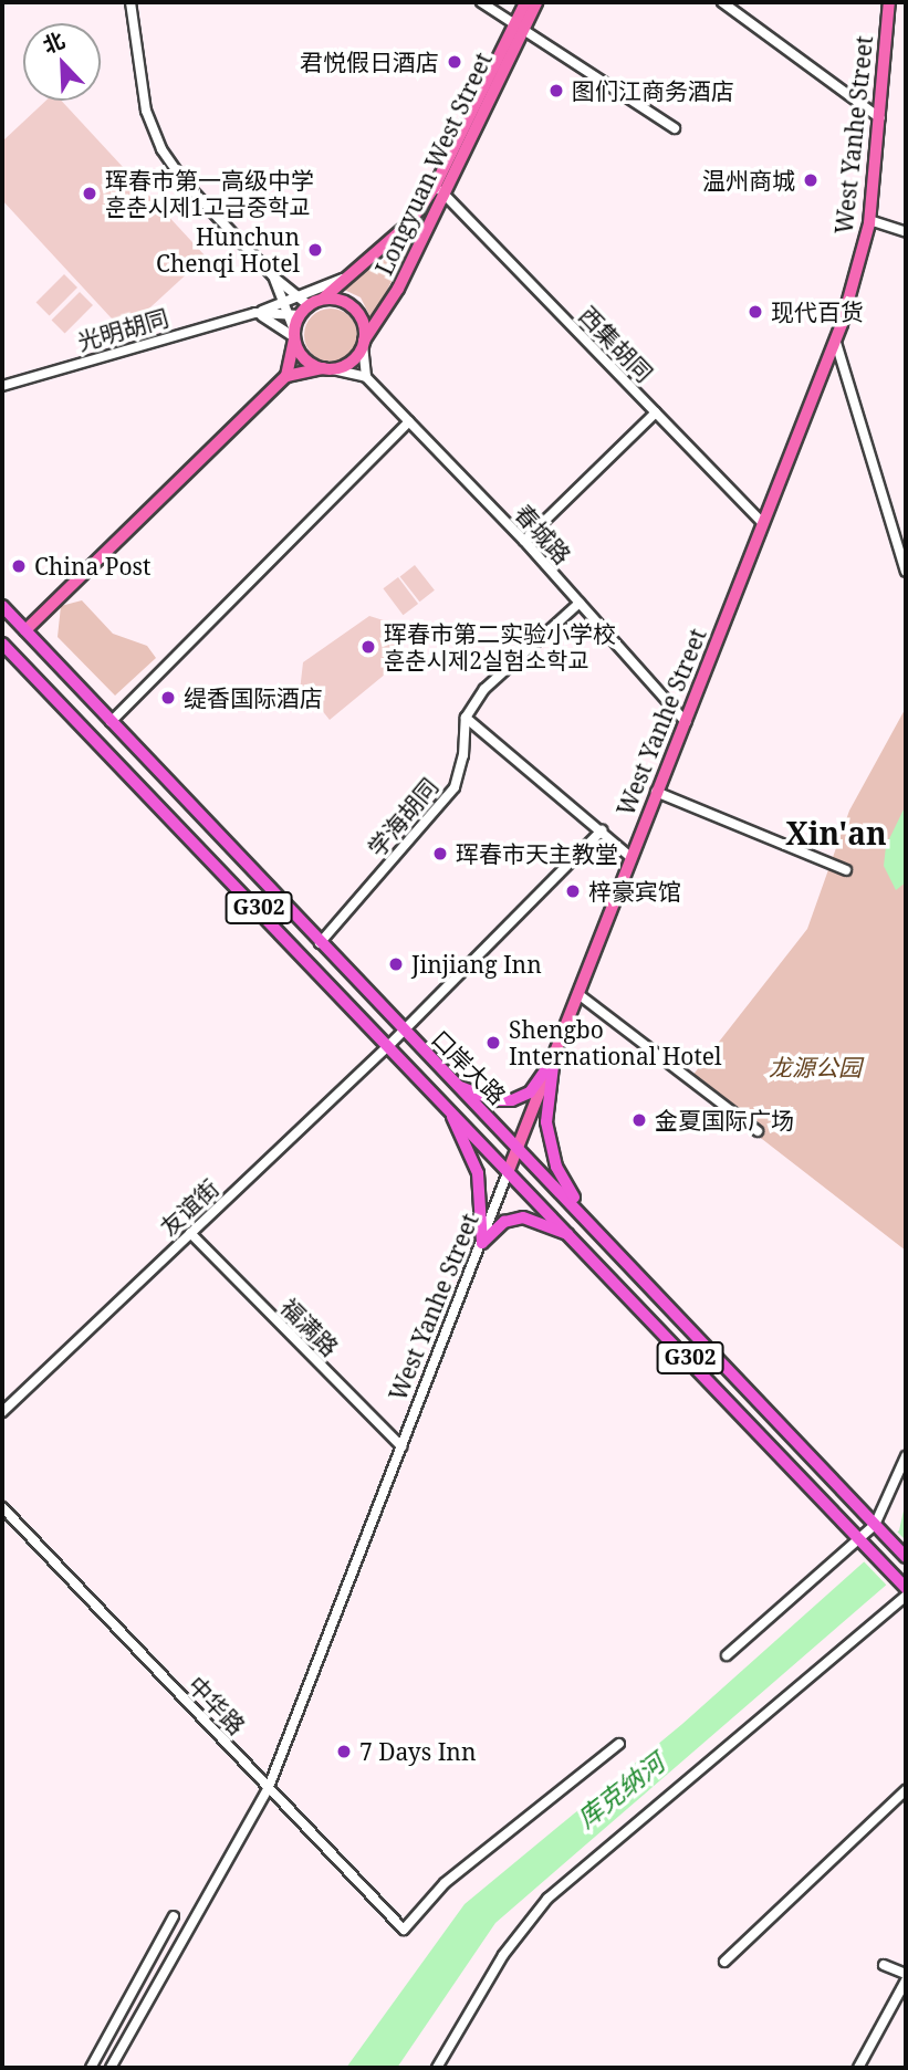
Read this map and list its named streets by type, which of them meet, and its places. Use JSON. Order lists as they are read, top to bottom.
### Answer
{
  "streets": {
    "highway": ["G302", "口岸大路"],
    "main road": ["West Yanhe Street", "Longyuan West Street"],
    "street": [
      "光明胡同",
      "西集胡同",
      "春城路",
      "学海胡同",
      "友谊街",
      "福满路",
      "中华路"
    ]
  },
  "crossings": [
    ["West Yanhe Street", "西集胡同"],
    ["West Yanhe Street", "春城路"],
    ["West Yanhe Street", "口岸大路"],
    ["West Yanhe Street", "福满路"],
    ["West Yanhe Street", "中华路"],
    ["Longyuan West Street", "光明胡同"],
    ["Longyuan West Street", "西集胡同"],
    ["学海胡同", "口岸大路"],
    ["口岸大路", "友谊街"],
    ["友谊街", "福满路"]
  ],
  "districts": ["Xin'an"],
  "water": ["库克纳河"],
  "parks": ["龙源公园"],
  "places": [
    "君悦假日酒店",
    "图们江商务酒店",
    "温州商城",
    "珲春市第一高级中学 훈춘시제1고급중학교",
    "Hunchun Chenqi Hotel",
    "现代百货",
    "China Post",
    "珲春市第二实验小学校 훈춘시제2실험소학교",
    "缇香国际酒店",
    "珲春市天主教堂",
    "梓豪宾馆",
    "Jinjiang Inn",
    "Shengbo International Hotel",
    "金夏国际广场",
    "7 Days Inn"
  ],
  "north": "top left"
}
